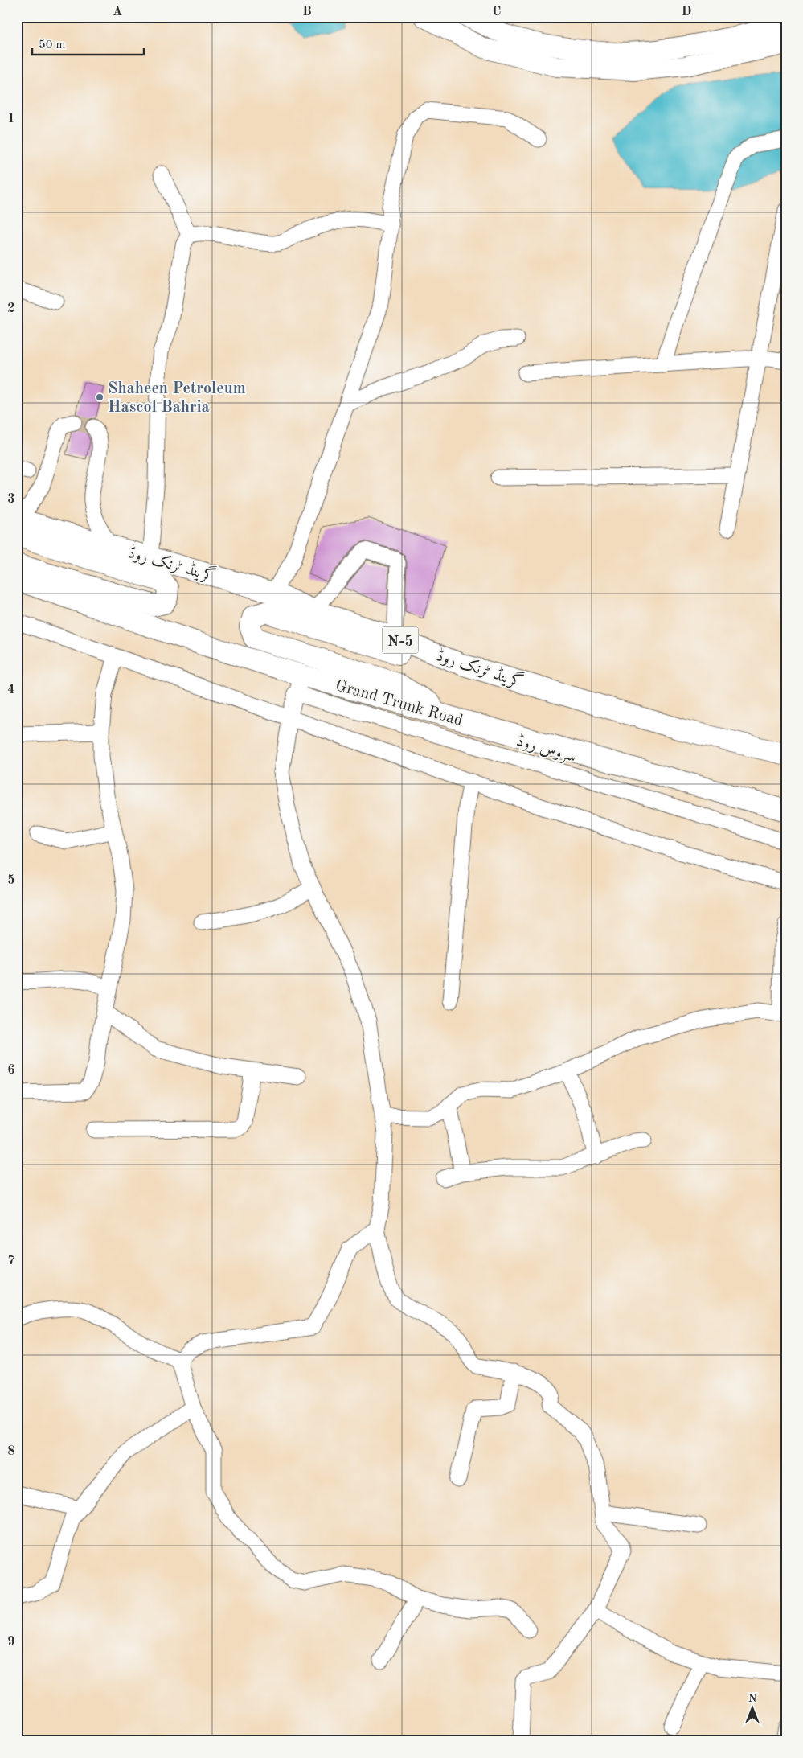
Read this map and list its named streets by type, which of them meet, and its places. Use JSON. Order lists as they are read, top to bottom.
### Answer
{
  "streets": {
    "highway": ["گرینڈ ٹرنک روڈ", "N-5", "Grand Trunk Road"],
    "street": ["سروس روڈ"]
  },
  "crossings": [
    ["Grand Trunk Road", "سروس روڈ"]
  ],
  "places": ["Shaheen Petroleum Hascol Bahria"],
  "scale_bar": "50 m",
  "north": "top",
  "grid": {
    "columns": [
      "A",
      "B",
      "C",
      "D"
    ],
    "rows": [
      "1",
      "2",
      "3",
      "4",
      "5",
      "6",
      "7",
      "8",
      "9"
    ]
  }
}
